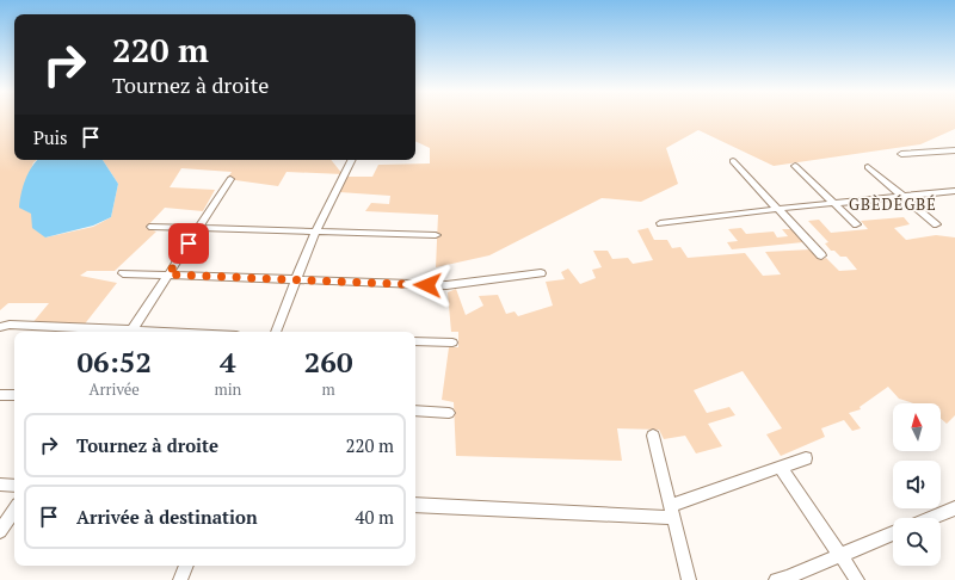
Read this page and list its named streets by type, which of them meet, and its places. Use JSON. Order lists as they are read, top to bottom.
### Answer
{
  "districts": ["GBÈDÉGBÉ"],
  "north": "top",
  "page": {
    "turn": ["220 m", "Tournez à droite"],
    "then": "Puis",
    "eta": [
      "06:52",
      "Arrivée",
      "4",
      "min",
      "260",
      "m"
    ],
    "list": [
      {
        "name": "Tournez à droite",
        "value": "220 m"
      },
      {
        "name": "Arrivée à destination",
        "value": "40 m"
      }
    ]
  }
}
